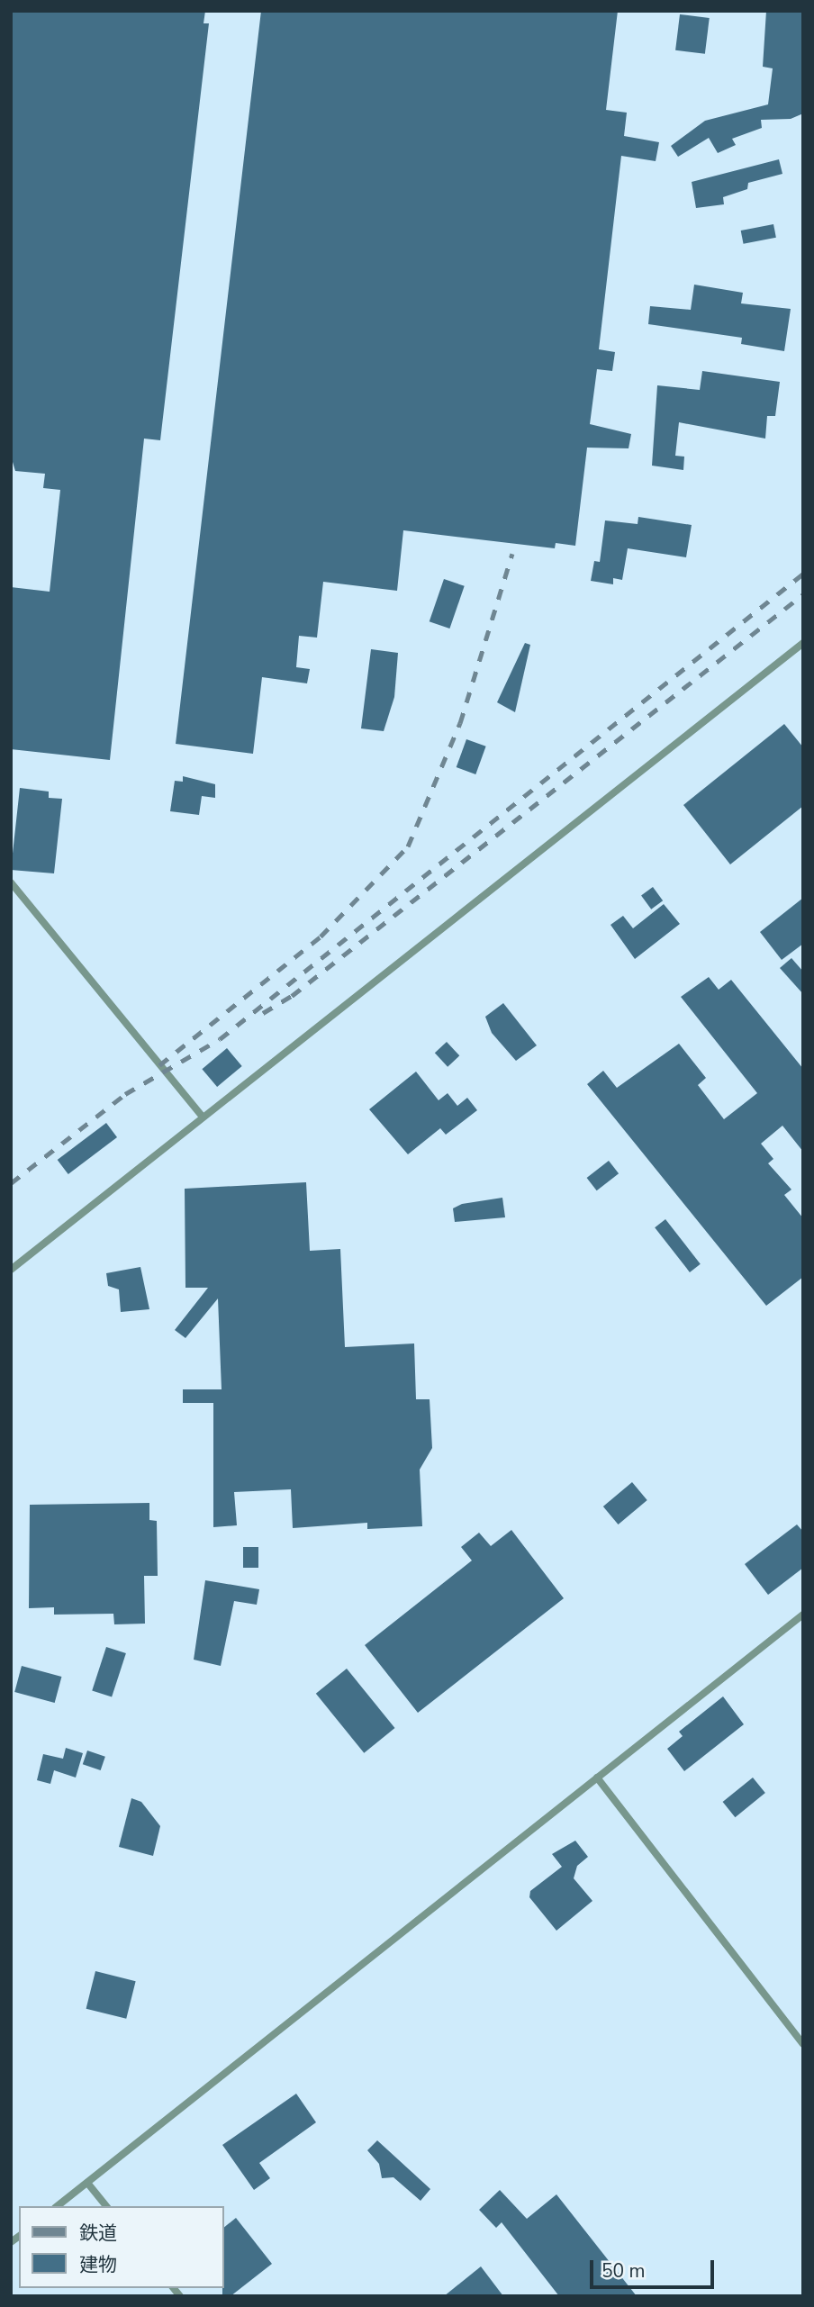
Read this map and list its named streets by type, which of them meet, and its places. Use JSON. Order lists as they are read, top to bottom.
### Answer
{
  "legend": ["鉄道", "建物"],
  "scale_bar": "50 m"
}
